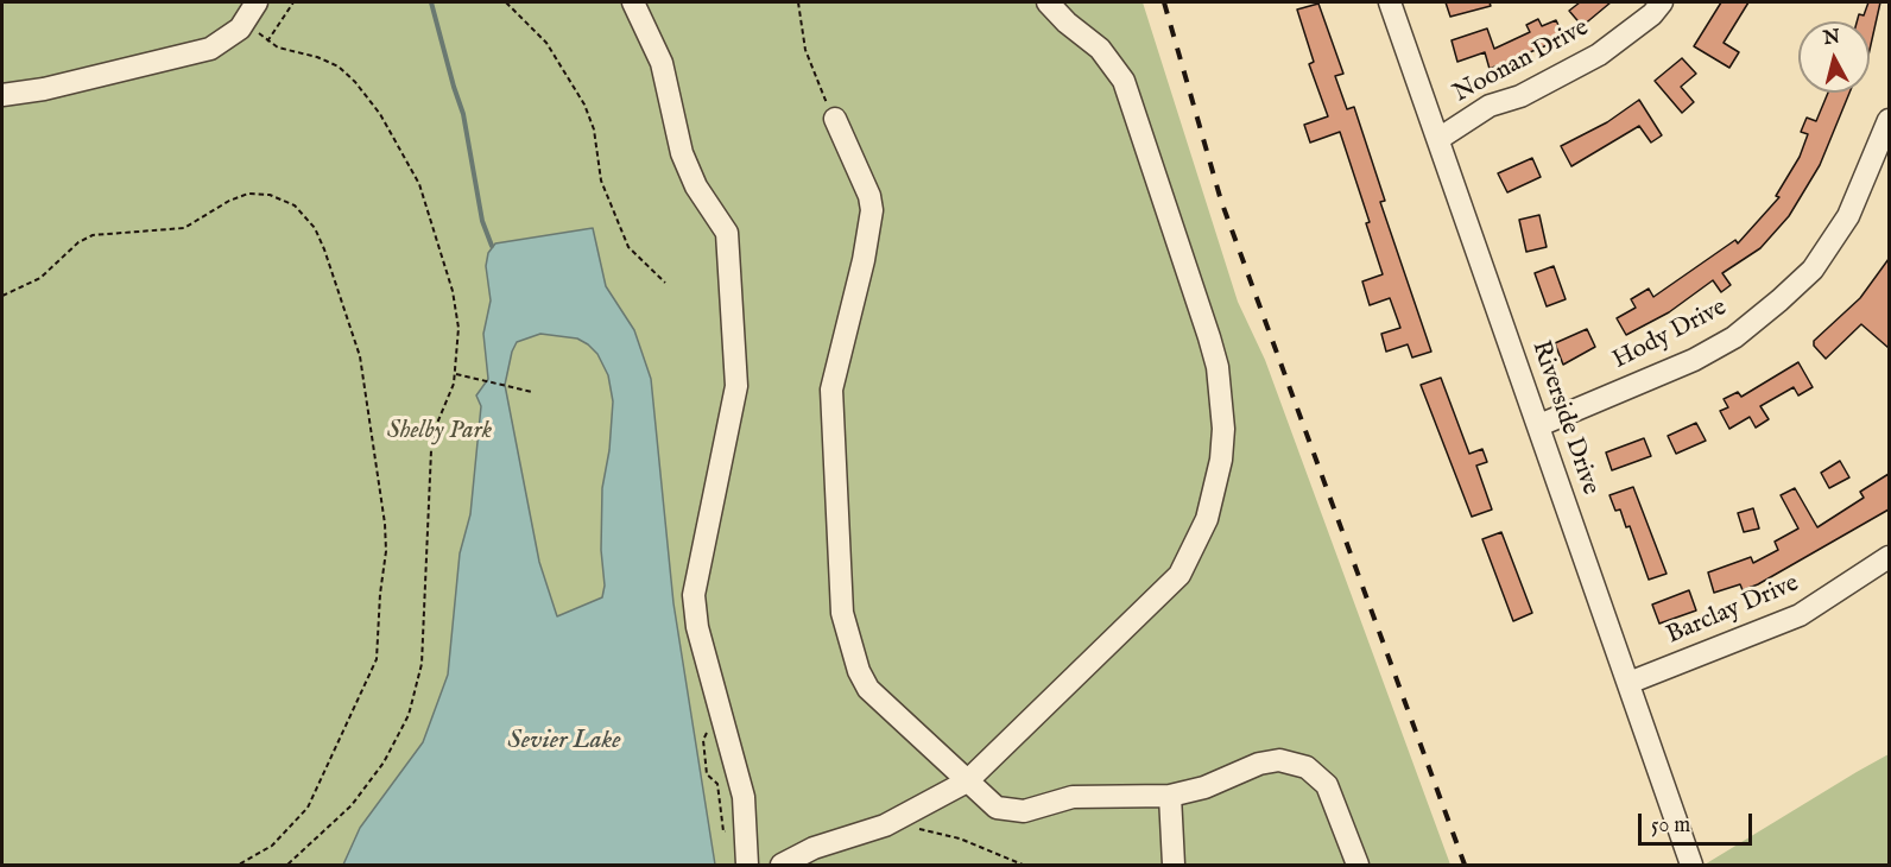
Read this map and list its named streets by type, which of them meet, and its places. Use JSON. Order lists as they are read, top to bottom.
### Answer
{
  "streets": {
    "street": [
      "Noonan Drive",
      "Hody Drive",
      "Riverside Drive",
      "Barclay Drive"
    ]
  },
  "crossings": [
    ["Noonan Drive", "Riverside Drive"],
    ["Hody Drive", "Riverside Drive"],
    ["Riverside Drive", "Barclay Drive"]
  ],
  "water": ["Sevier Lake"],
  "parks": ["Shelby Park"],
  "scale_bar": "50 m",
  "north": "top"
}
